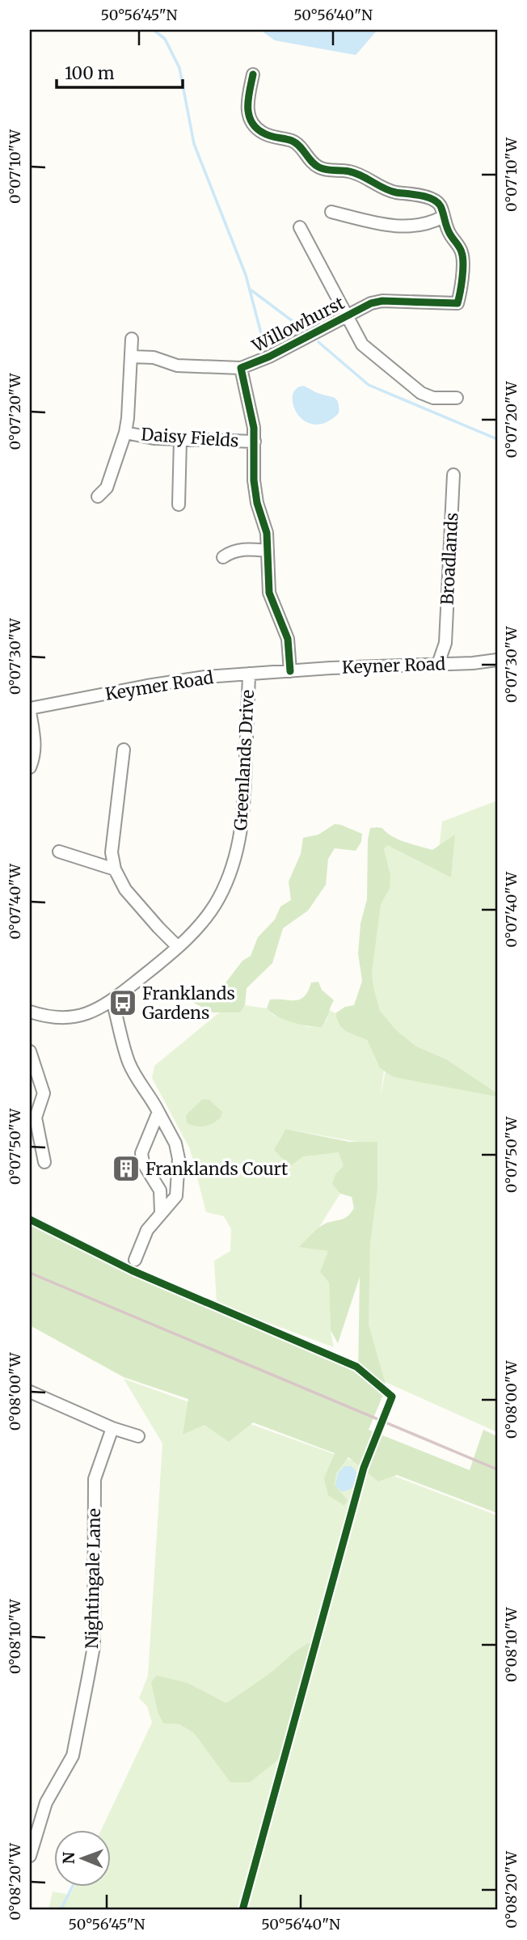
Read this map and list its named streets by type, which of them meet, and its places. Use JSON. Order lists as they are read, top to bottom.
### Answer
{
  "streets": {
    "street": [
      "Willowhurst",
      "Daisy Fields",
      "Broadlands",
      "Keyner Road",
      "Keymer Road",
      "Greenlands Drive",
      "Nightingale Lane"
    ]
  },
  "crossings": [
    ["Willowhurst", "Daisy Fields"],
    ["Willowhurst", "Keyner Road"],
    ["Willowhurst", "Keymer Road"],
    ["Broadlands", "Keyner Road"],
    ["Keyner Road", "Keymer Road"],
    ["Keymer Road", "Greenlands Drive"]
  ],
  "places": {
    "bus stop": ["Franklands Gardens"],
    "building": ["Franklands Court"]
  },
  "scale_bar": "100 m",
  "north": "left",
  "coordinates": [
    "50°56'45\"N",
    "50°56'40\"N",
    "0°07'10\"W",
    "0°07'20\"W",
    "0°07'30\"W",
    "0°07'40\"W",
    "0°07'50\"W",
    "0°08'00\"W",
    "0°08'10\"W",
    "0°08'20\"W"
  ]
}
